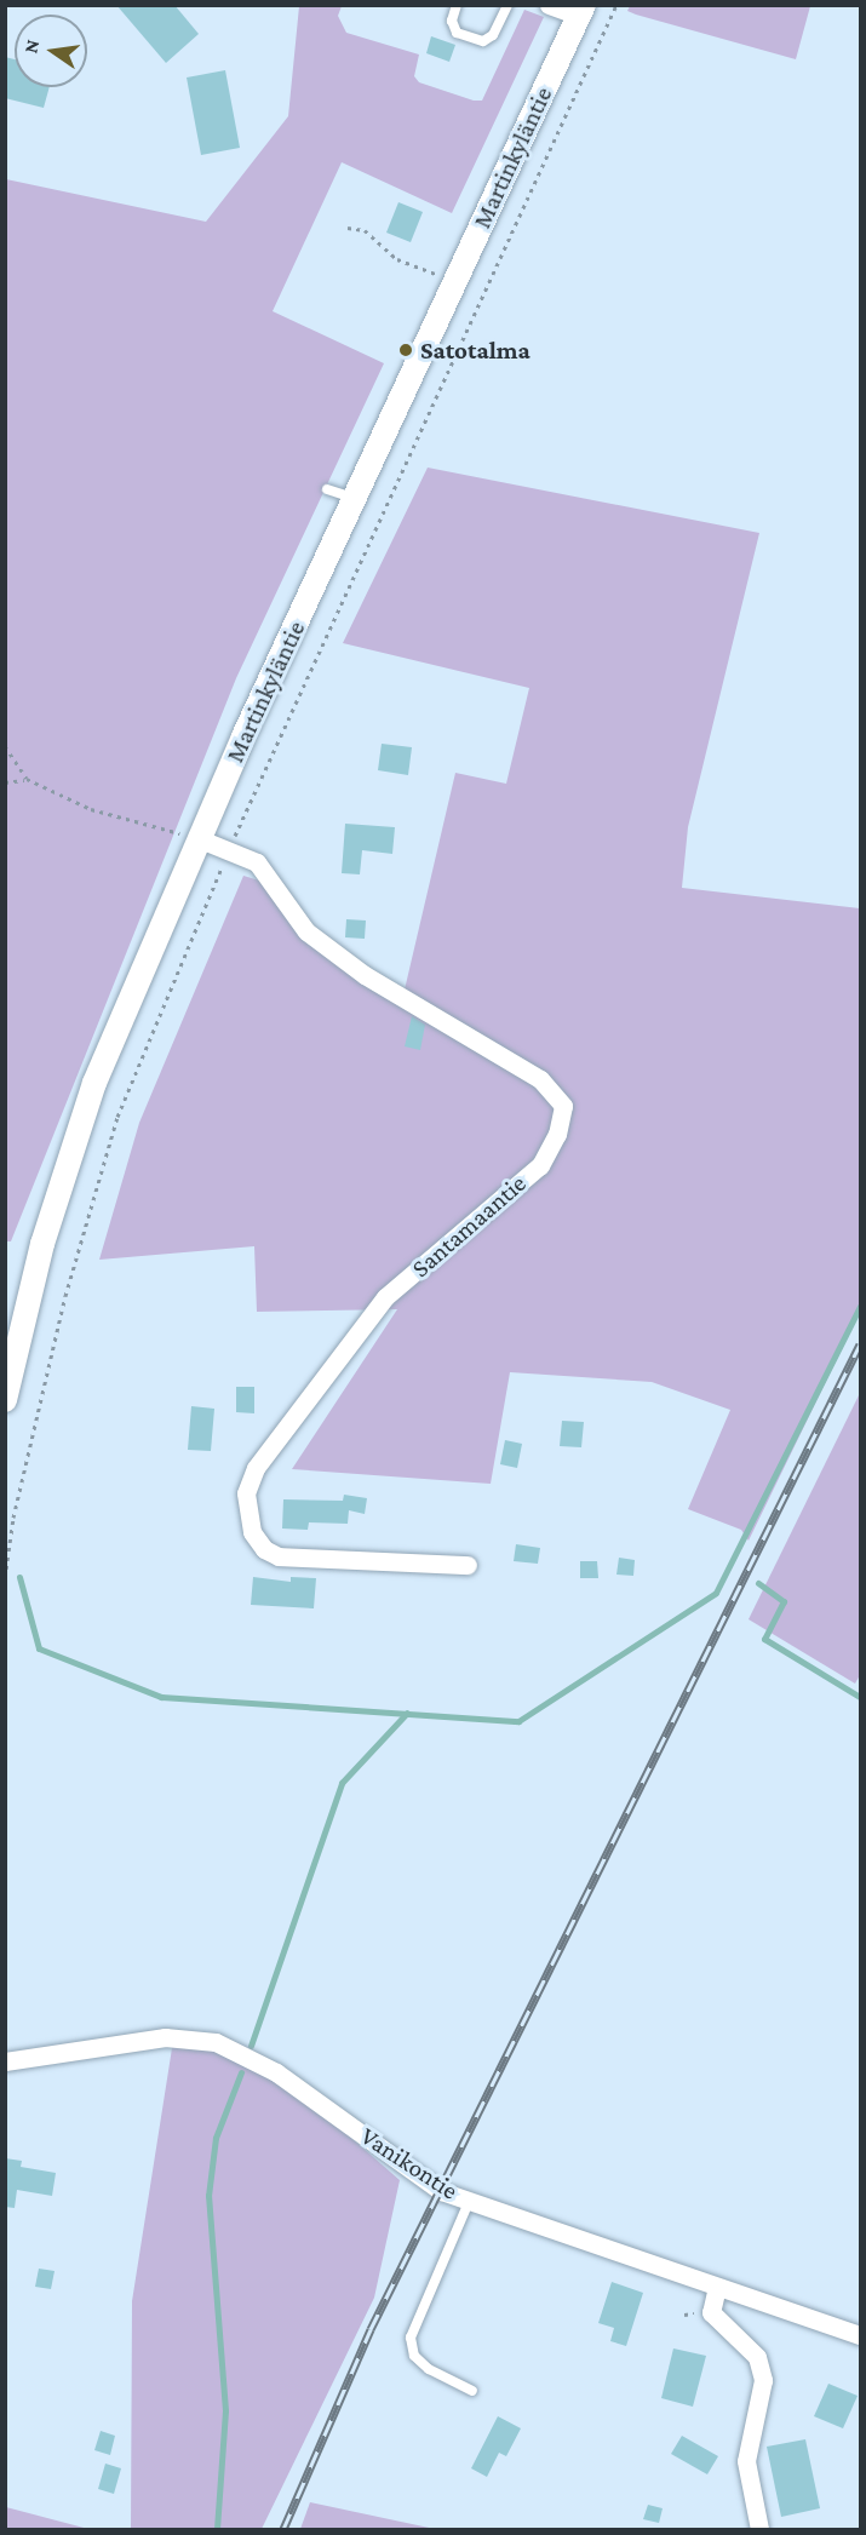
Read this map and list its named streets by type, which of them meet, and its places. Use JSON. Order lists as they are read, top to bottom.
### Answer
{
  "streets": {
    "street": ["Martinkyläntie", "Santamaantie", "Vanikontie"]
  },
  "crossings": [
    ["Martinkyläntie", "Santamaantie"]
  ],
  "places": ["Satotalma"],
  "north": "left"
}
